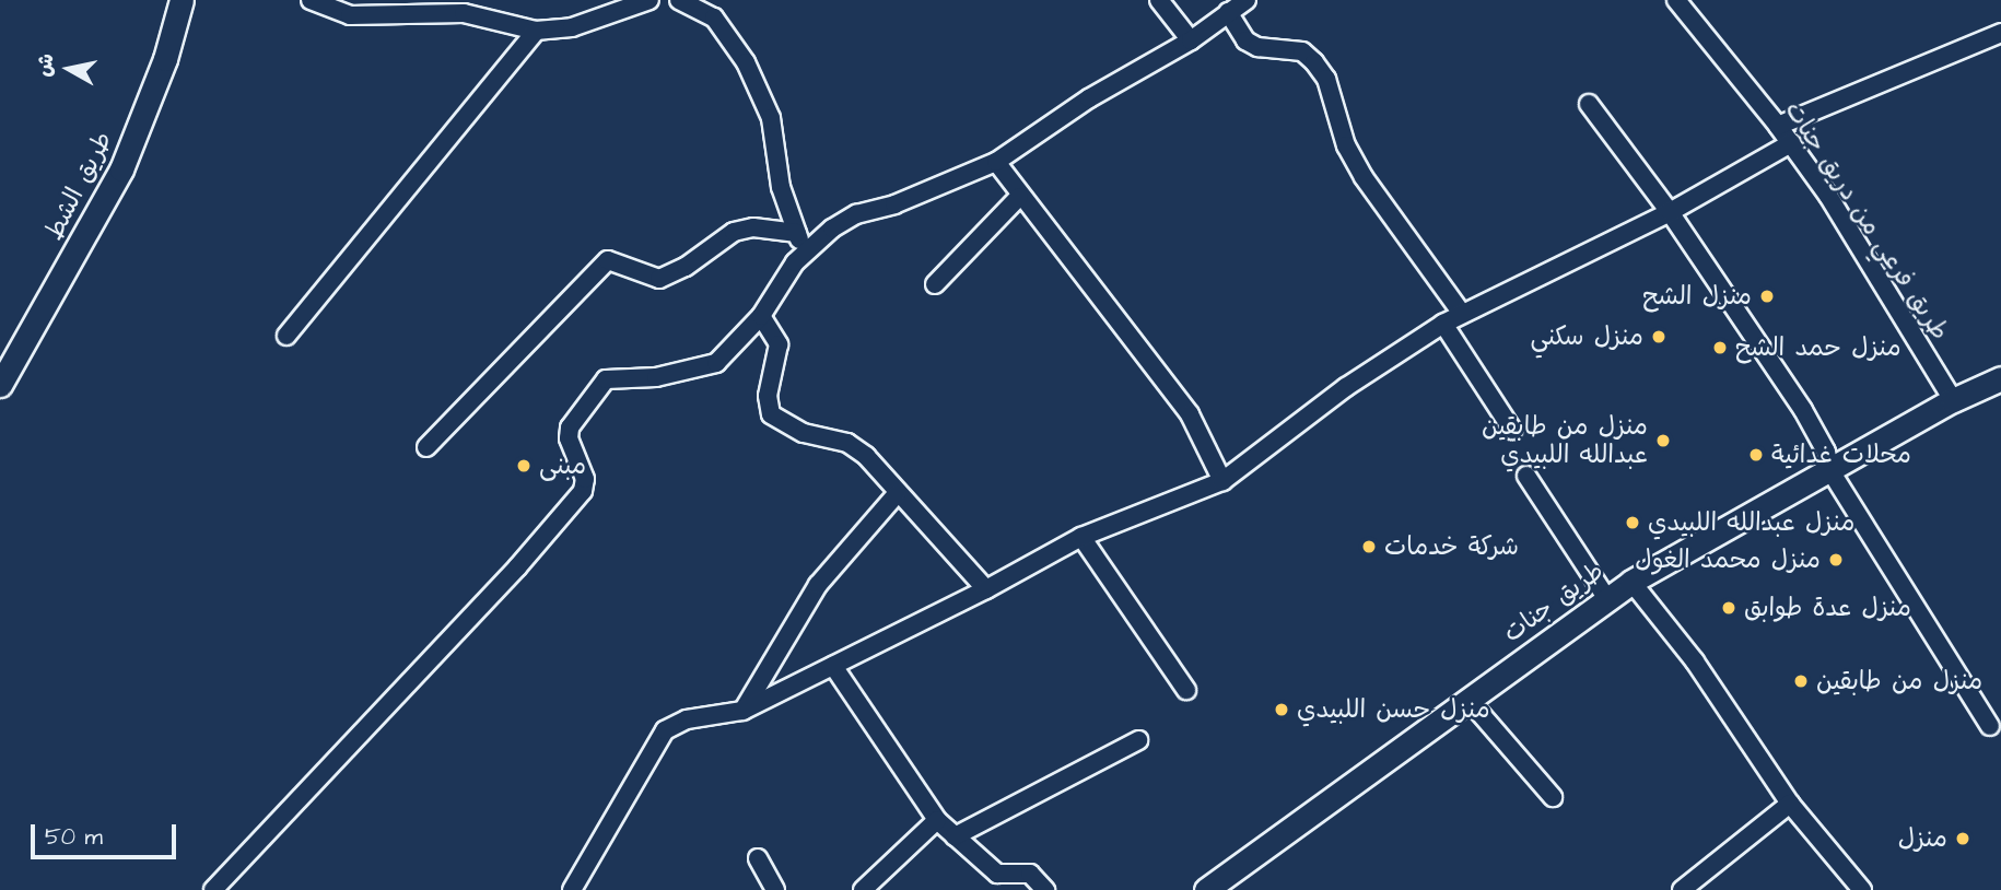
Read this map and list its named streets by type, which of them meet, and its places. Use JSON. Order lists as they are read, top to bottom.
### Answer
{
  "streets": {
    "street": ["طريق الشط", "طريق فرعي من دريق جنات", "طريق جنات"]
  },
  "crossings": [
    ["طريق فرعي من دريق جنات", "طريق جنات"]
  ],
  "places": [
    "منزل الشح",
    "منزل سكني",
    "منزل حمد الشح",
    "منزل من طابقين عبدالله اللبيدي",
    "محلات غدائية",
    "مبنى",
    "منزل عبدالله اللبيدي",
    "شركة خدمات",
    "منزل محمد الغول",
    "منزل عدة طوابق",
    "منزل من طابقين",
    "منزل حسن اللبيدي",
    "منزل"
  ],
  "scale_bar": "50 m",
  "north": "left"
}
